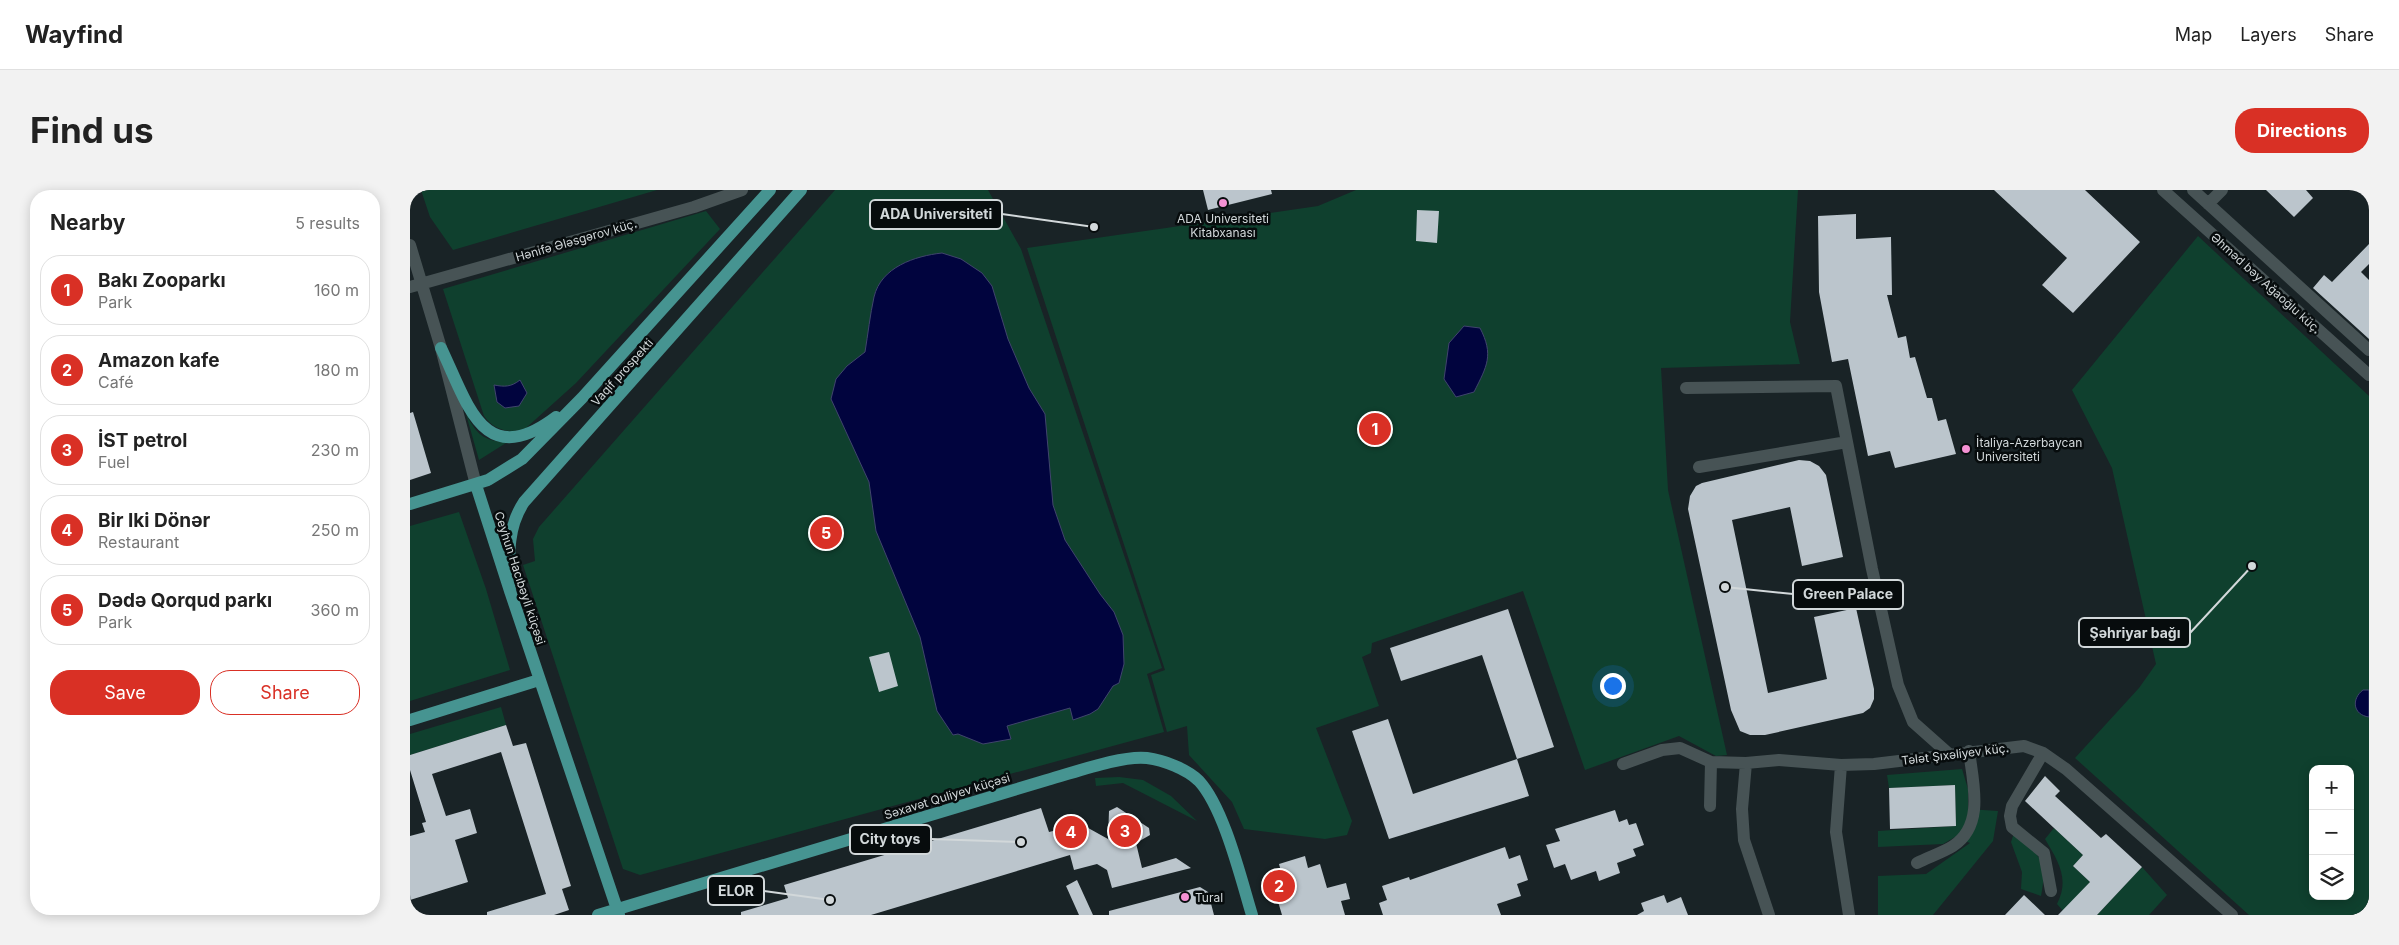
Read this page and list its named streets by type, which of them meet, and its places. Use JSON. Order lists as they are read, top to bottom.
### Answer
{
  "streets": {
    "main road": ["Vaqif prospekti", "Ceyhun Hacıbəyli küçəsi", "Səxavət Quliyev küçəsi"],
    "street": ["Hənifə Ələsgərov küç.", "Əhməd bəy Ağaoğlu küç.", "Tələt Şıxəliyev küç."]
  },
  "crossings": [
    ["Hənifə Ələsgərov küç.", "Ceyhun Hacıbəyli küçəsi"],
    ["Vaqif prospekti", "Ceyhun Hacıbəyli küçəsi"],
    ["Ceyhun Hacıbəyli küçəsi", "Səxavət Quliyev küçəsi"]
  ],
  "places": [
    "ADA Universiteti Kitabxanası",
    "ADA Universiteti",
    "İtaliya-Azərbaycan Universiteti",
    "Şəhriyar bağı",
    "Green Palace",
    "City toys",
    "Tural",
    "ELOR"
  ],
  "page": {
    "header": "Wayfind",
    "nav": ["Map", "Layers", "Share"],
    "buttons": [
      "Directions",
      ["Save", "Share"]
    ],
    "title": "Find us",
    "heading": ["Nearby", "5 results"],
    "list": [
      {
        "mark": "1",
        "name": "Bakı Zooparkı",
        "note": "Park",
        "value": "160 m"
      },
      {
        "mark": "2",
        "name": "Amazon kafe",
        "note": "Café",
        "value": "180 m"
      },
      {
        "mark": "3",
        "name": "İST petrol",
        "note": "Fuel",
        "value": "230 m"
      },
      {
        "mark": "4",
        "name": "Bir Iki Dönər",
        "note": "Restaurant",
        "value": "250 m"
      },
      {
        "mark": "5",
        "name": "Dədə Qorqud parkı",
        "note": "Park",
        "value": "360 m"
      }
    ],
    "pins": [
      "1",
      "5",
      "3",
      "4",
      "2"
    ],
    "map_buttons": ["+", "−"]
  }
}
